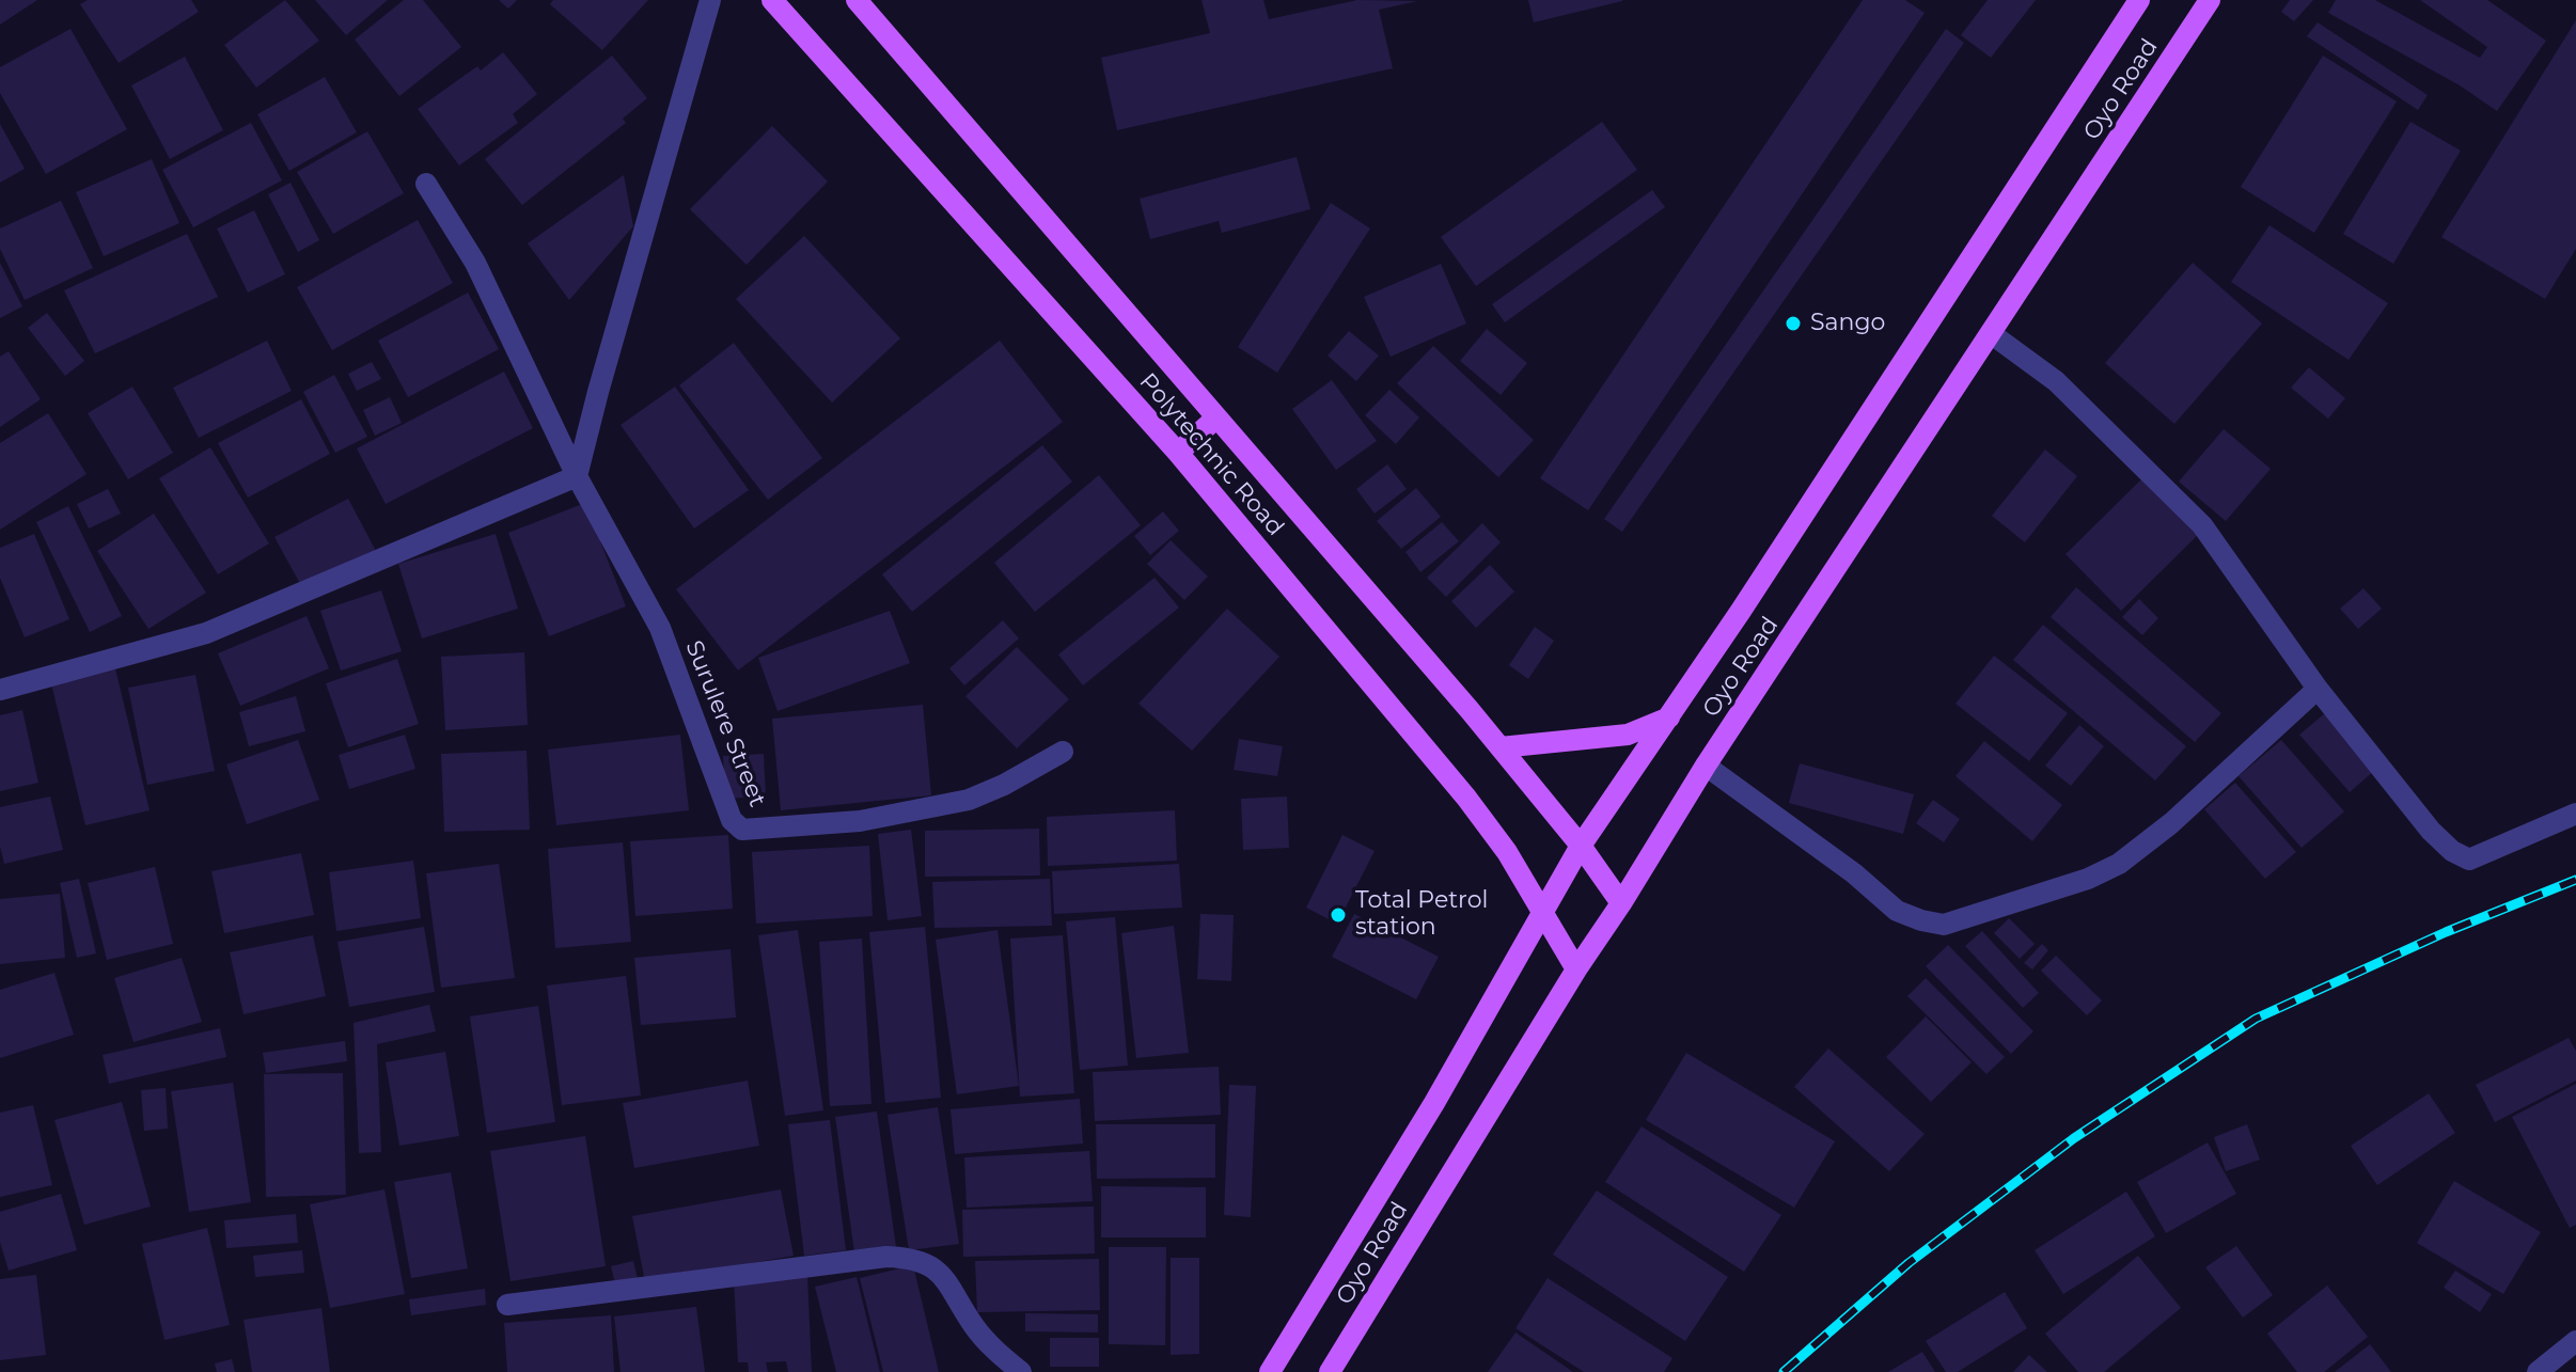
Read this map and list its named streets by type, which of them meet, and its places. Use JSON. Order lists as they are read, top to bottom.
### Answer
{
  "streets": {
    "main road": ["Oyo Road", "Polytechnic Road"],
    "street": ["Surulere Street"]
  },
  "crossings": [
    ["Oyo Road", "Polytechnic Road"]
  ],
  "places": ["Sango", "Total Petrol station"]
}
